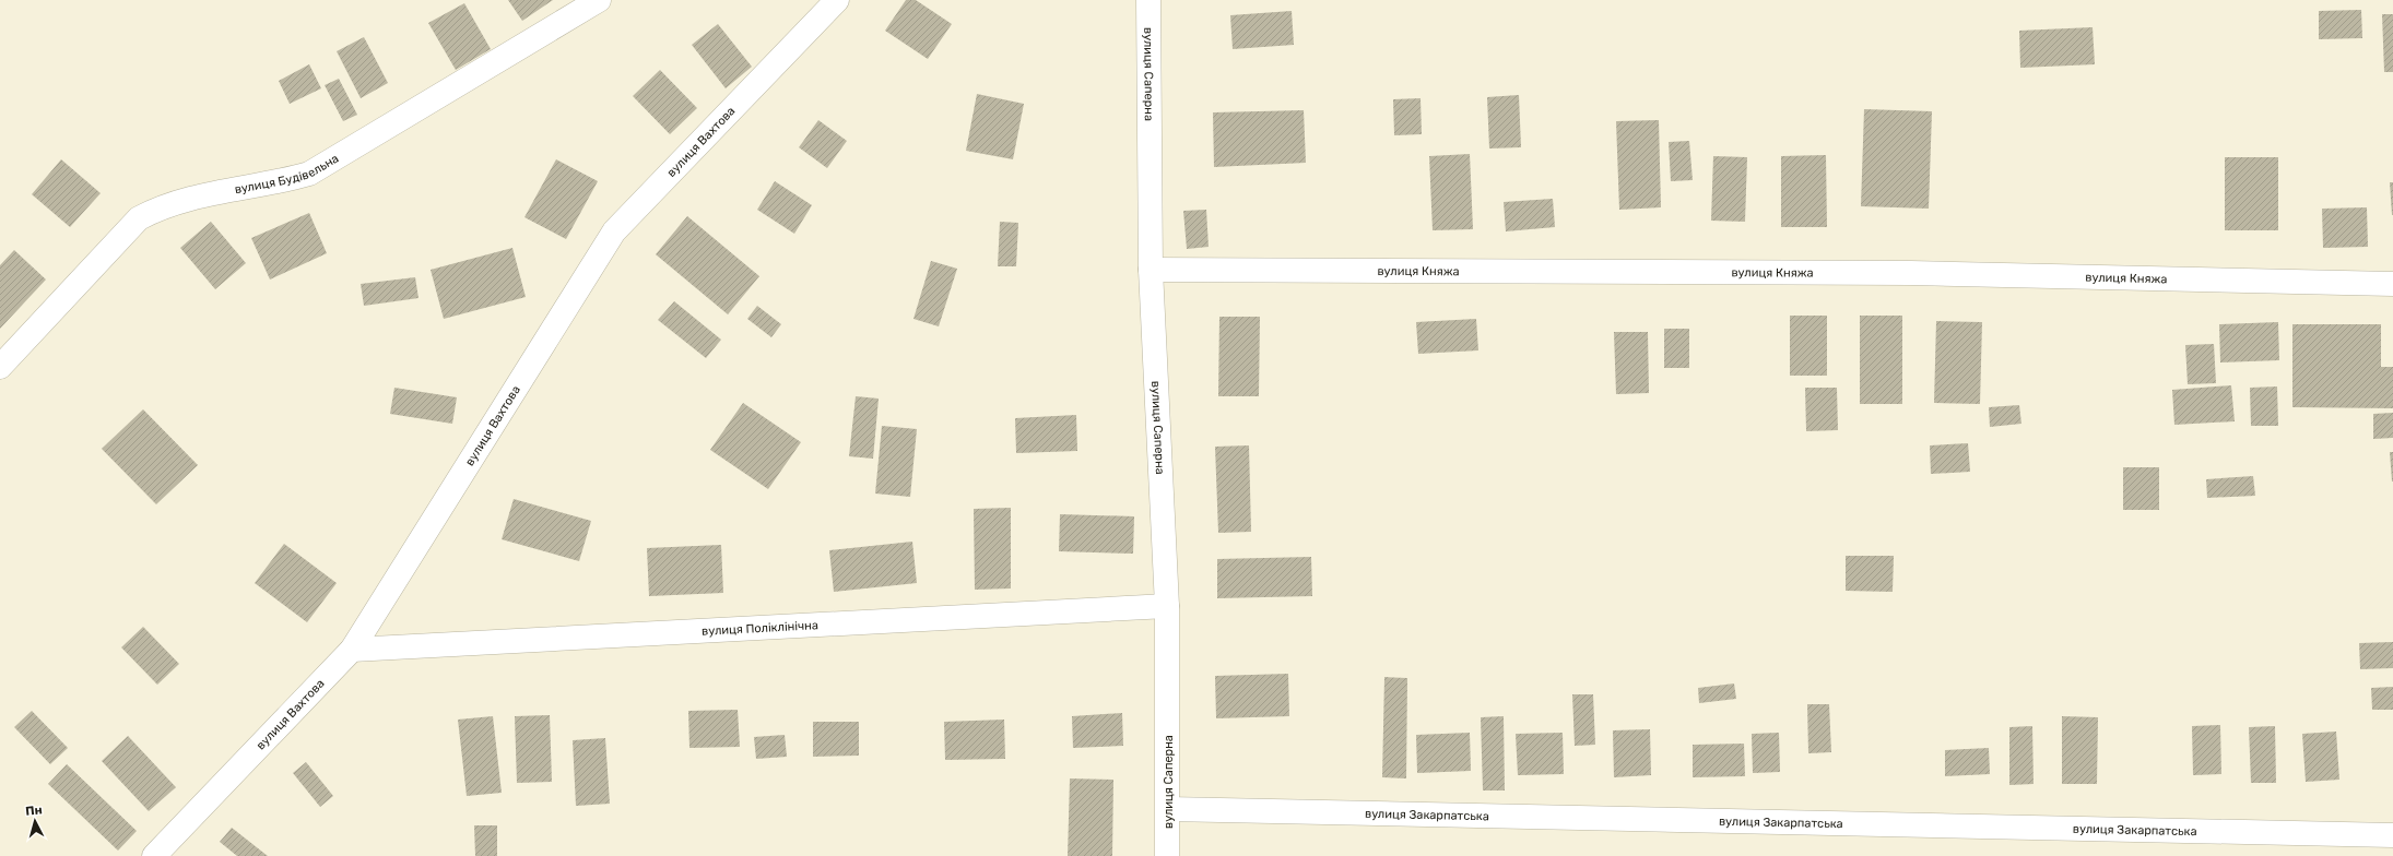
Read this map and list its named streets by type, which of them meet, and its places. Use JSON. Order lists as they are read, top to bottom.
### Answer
{
  "streets": {
    "street": [
      "вулиця Саперна",
      "вулиця Вахтова",
      "вулиця Будівельна",
      "вулиця Княжа",
      "вулиця Поліклінічна",
      "вулиця Закарпатська"
    ]
  },
  "crossings": [
    ["вулиця Саперна", "вулиця Княжа"],
    ["вулиця Саперна", "вулиця Поліклінічна"],
    ["вулиця Саперна", "вулиця Закарпатська"],
    ["вулиця Вахтова", "вулиця Поліклінічна"]
  ],
  "north": "top"
}
